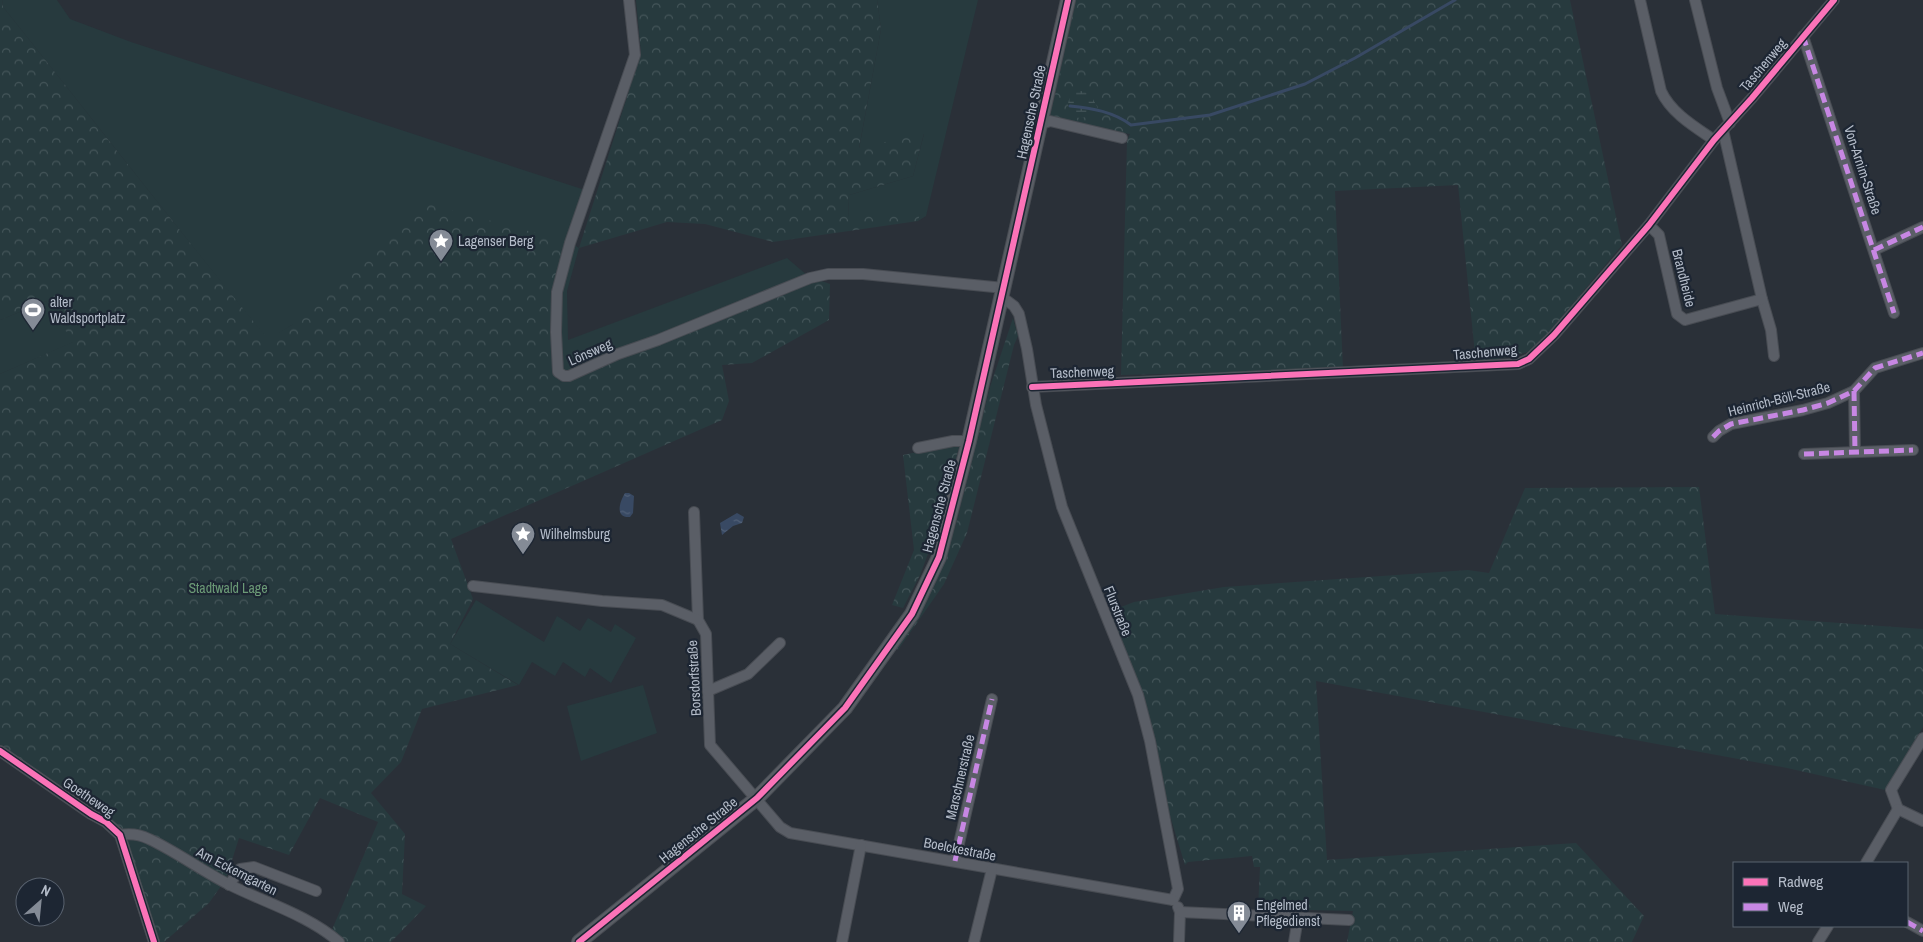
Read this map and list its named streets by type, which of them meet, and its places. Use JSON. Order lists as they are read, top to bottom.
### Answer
{
  "streets": {
    "street": [
      "Taschenweg",
      "Hagensche Straße",
      "Von-Arnim-Straße",
      "Brandheide",
      "Lönsweg",
      "Heinrich-Böll-Straße",
      "Flurstraße",
      "Borsdorfstraße",
      "Marschnerstraße",
      "Goetheweg",
      "Boelckestraße",
      "Am Eckerngarten"
    ]
  },
  "crossings": [
    ["Taschenweg", "Von-Arnim-Straße"],
    ["Taschenweg", "Brandheide"],
    ["Taschenweg", "Flurstraße"],
    ["Hagensche Straße", "Lönsweg"],
    ["Hagensche Straße", "Flurstraße"],
    ["Hagensche Straße", "Borsdorfstraße"],
    ["Hagensche Straße", "Boelckestraße"],
    ["Lönsweg", "Flurstraße"],
    ["Flurstraße", "Boelckestraße"],
    ["Borsdorfstraße", "Boelckestraße"],
    ["Marschnerstraße", "Boelckestraße"],
    ["Goetheweg", "Am Eckerngarten"]
  ],
  "parks": ["Stadtwald Lage"],
  "places": {
    "place": ["Lagenser Berg", "Wilhelmsburg"],
    "sports": ["alter Waldsportplatz"],
    "building": ["Engelmed Pflegedienst"]
  },
  "legend": ["Radweg", "Weg"],
  "north": "top right"
}
